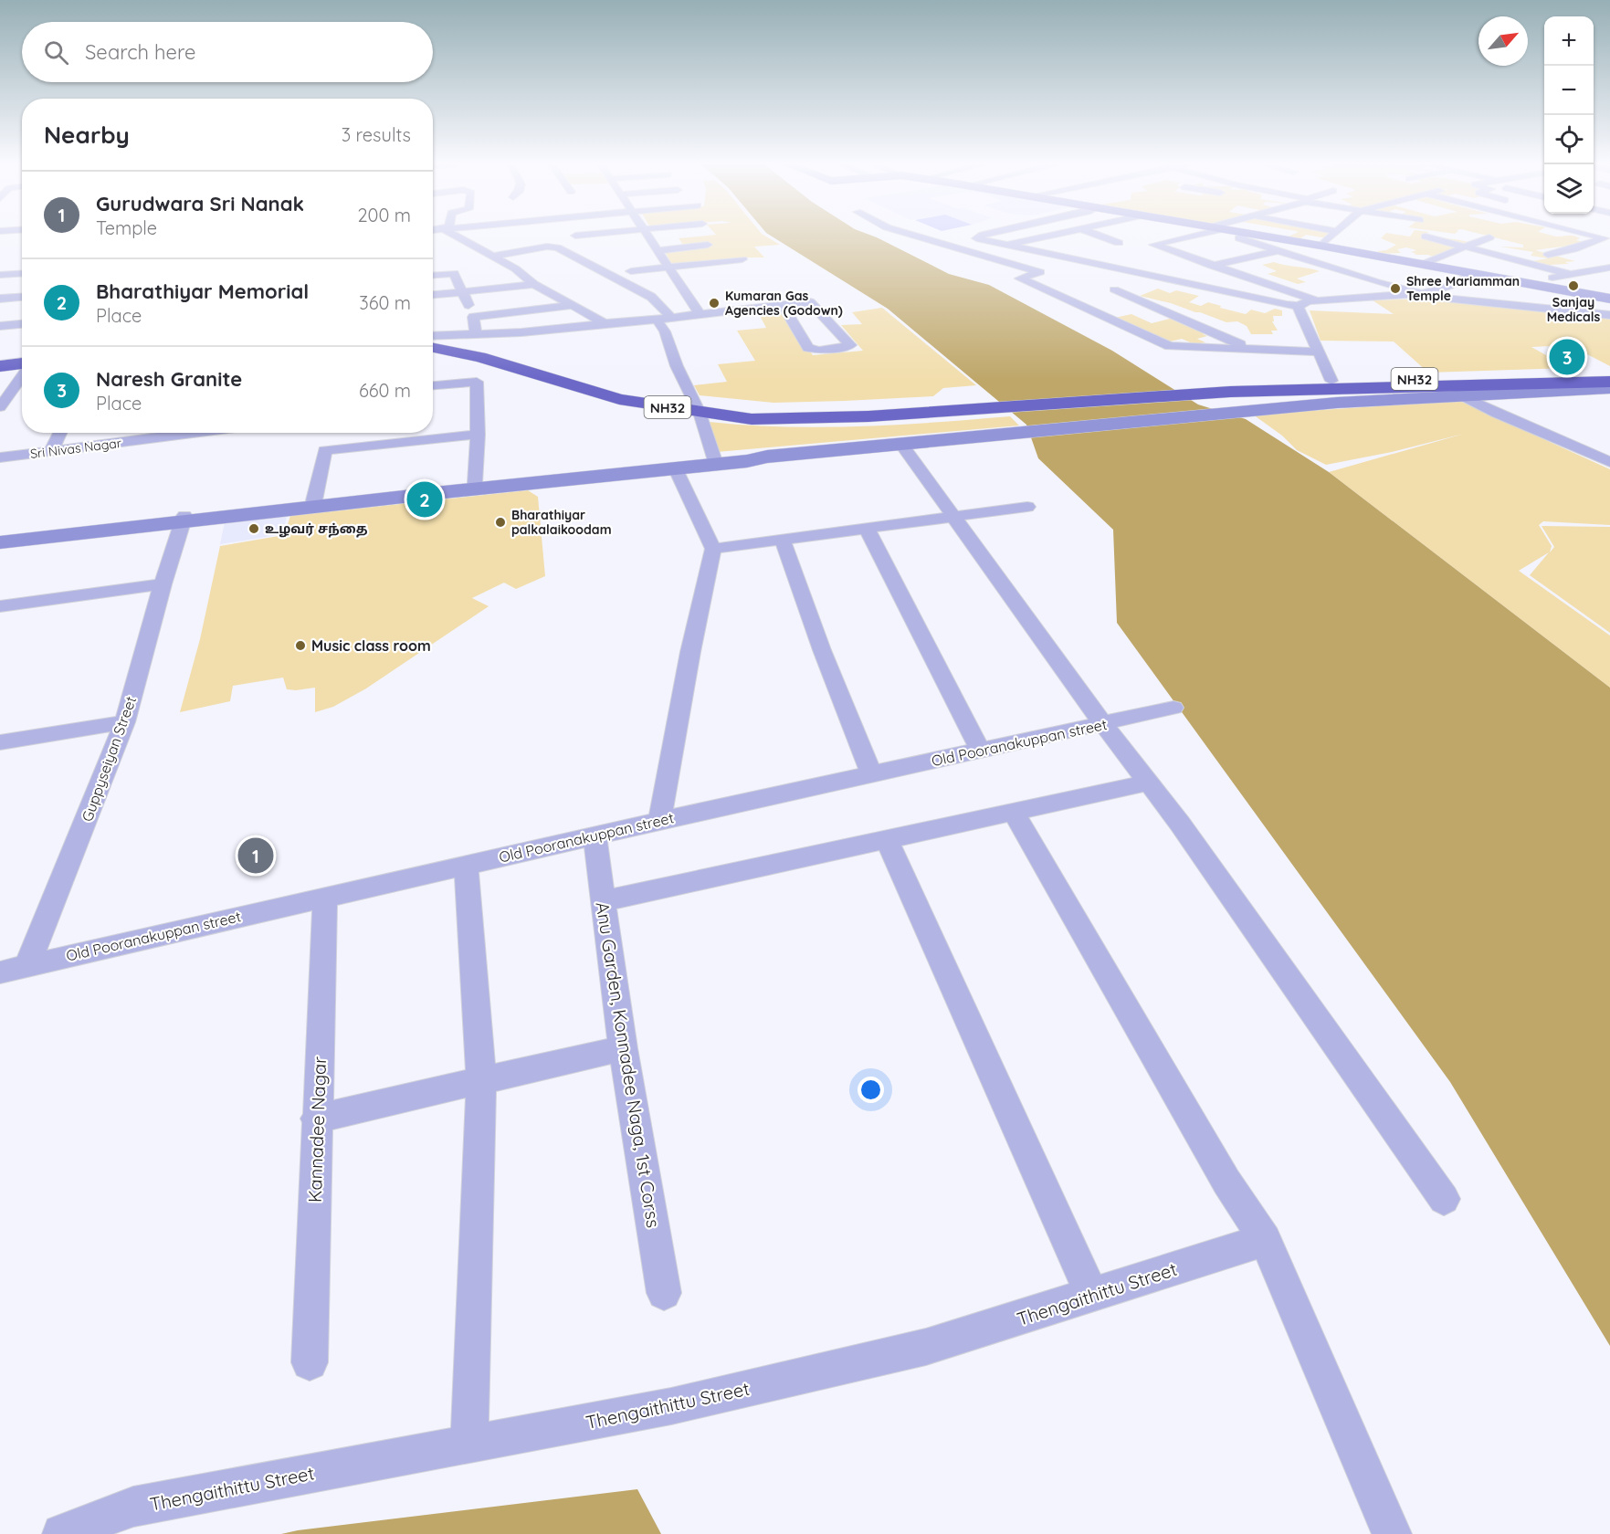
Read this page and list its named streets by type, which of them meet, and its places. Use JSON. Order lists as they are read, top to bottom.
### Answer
{
  "streets": {
    "highway": ["NH32"],
    "street": [
      "Sri Nivas Nagar",
      "Old Pooranakuppan street",
      "Guppyseiyan Street",
      "Anu Garden, Konnadee Naga, 1st Corss",
      "Kannadee Nagar",
      "Thengaithittu Street"
    ]
  },
  "crossings": [
    ["Old Pooranakuppan street", "Guppyseiyan Street"],
    ["Old Pooranakuppan street", "Anu Garden, Konnadee Naga, 1st Corss"],
    ["Old Pooranakuppan street", "Kannadee Nagar"]
  ],
  "places": [
    "Sanjay Medicals",
    "Shree Mariamman Temple",
    "Kumaran Gas Agencies (Godown)",
    "Bharathiyar palkalaikoodam",
    "உழவர் சந்தை",
    "Music class room"
  ],
  "north": "top right",
  "page": {
    "map_buttons": ["+", "−"],
    "search": "Search here",
    "heading": ["Nearby", "3 results"],
    "list": [
      {
        "mark": "1",
        "name": "Gurudwara Sri Nanak",
        "note": "Temple",
        "value": "200 m"
      },
      {
        "mark": "2",
        "name": "Bharathiyar Memorial",
        "note": "Place",
        "value": "360 m"
      },
      {
        "mark": "3",
        "name": "Naresh Granite",
        "note": "Place",
        "value": "660 m"
      }
    ],
    "pins": ["3", "2", "1"]
  }
}
